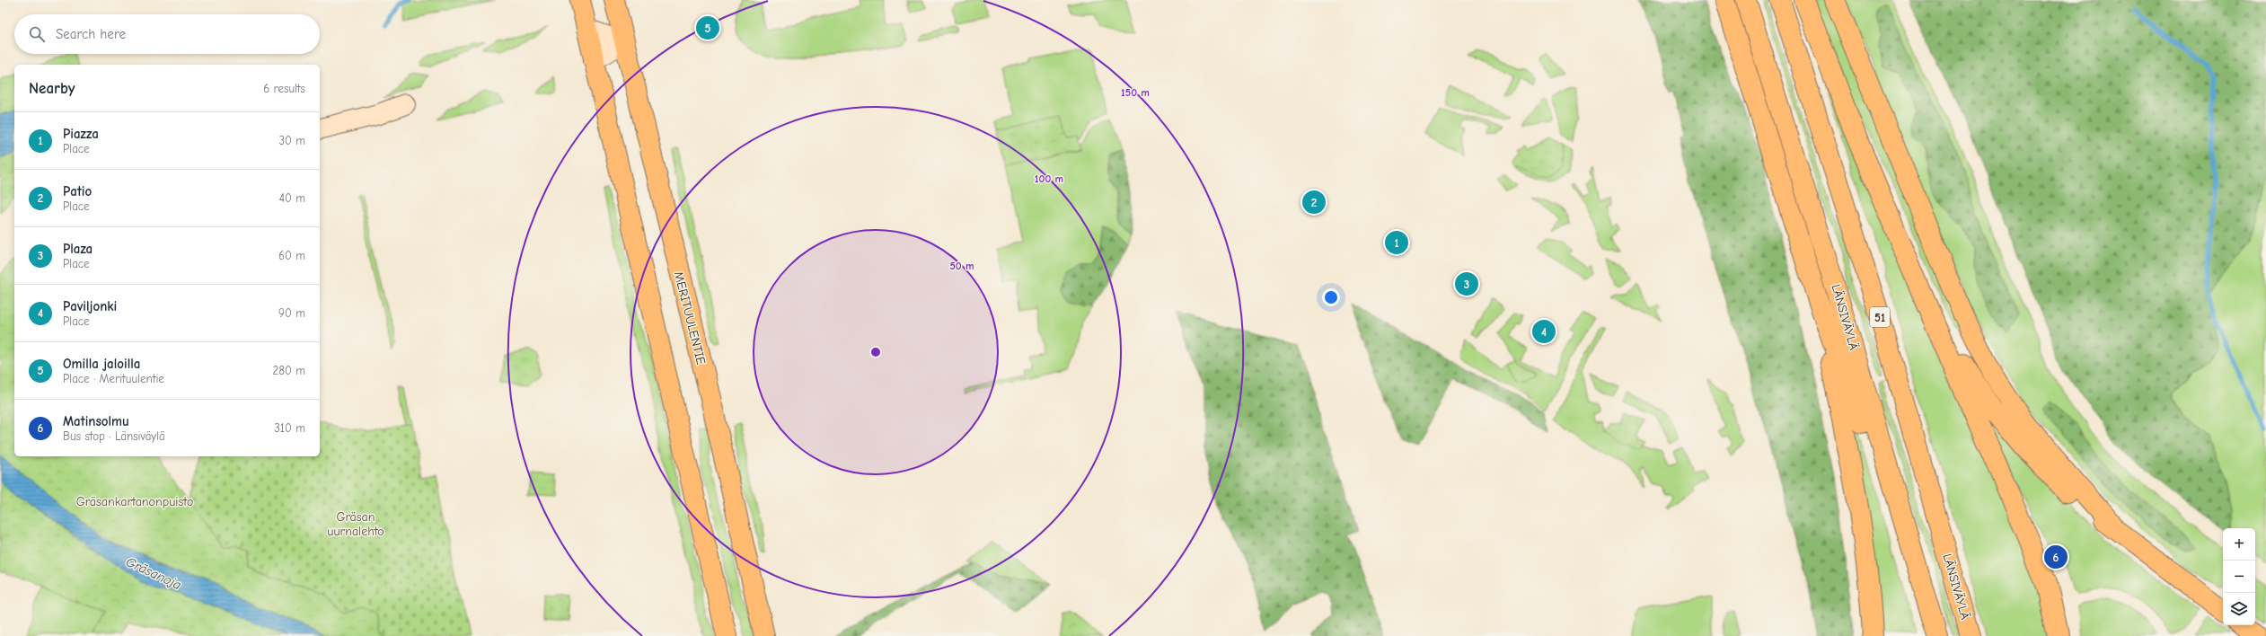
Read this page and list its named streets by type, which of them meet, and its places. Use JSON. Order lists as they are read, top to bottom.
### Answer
{
  "streets": {
    "main road": ["LÄNSIVÄYLÄ", "51", "MERITUULENTIE"]
  },
  "water": ["Gräsanoja"],
  "parks": ["Gräsankartanonpuisto", "Gräsan uurnalehto"],
  "page": {
    "pins": [
      "5",
      "2",
      "1",
      "3",
      "4",
      "6"
    ],
    "search": "Search here",
    "heading": ["Nearby", "6 results"],
    "list": [
      {
        "mark": "1",
        "name": "Piazza",
        "note": "Place",
        "value": "30 m"
      },
      {
        "mark": "2",
        "name": "Patio",
        "note": "Place",
        "value": "40 m"
      },
      {
        "mark": "3",
        "name": "Plaza",
        "note": "Place",
        "value": "60 m"
      },
      {
        "mark": "4",
        "name": "Paviljonki",
        "note": "Place",
        "value": "90 m"
      },
      {
        "mark": "5",
        "name": "Omilla jaloilla",
        "note": "Place · Merituulentie",
        "value": "280 m"
      },
      {
        "mark": "6",
        "name": "Matinsolmu",
        "note": "Bus stop · Länsiväylä",
        "value": "310 m"
      }
    ],
    "map_buttons": ["+", "−"]
  },
  "rings": ["150 m", "100 m", "50 m"]
}
